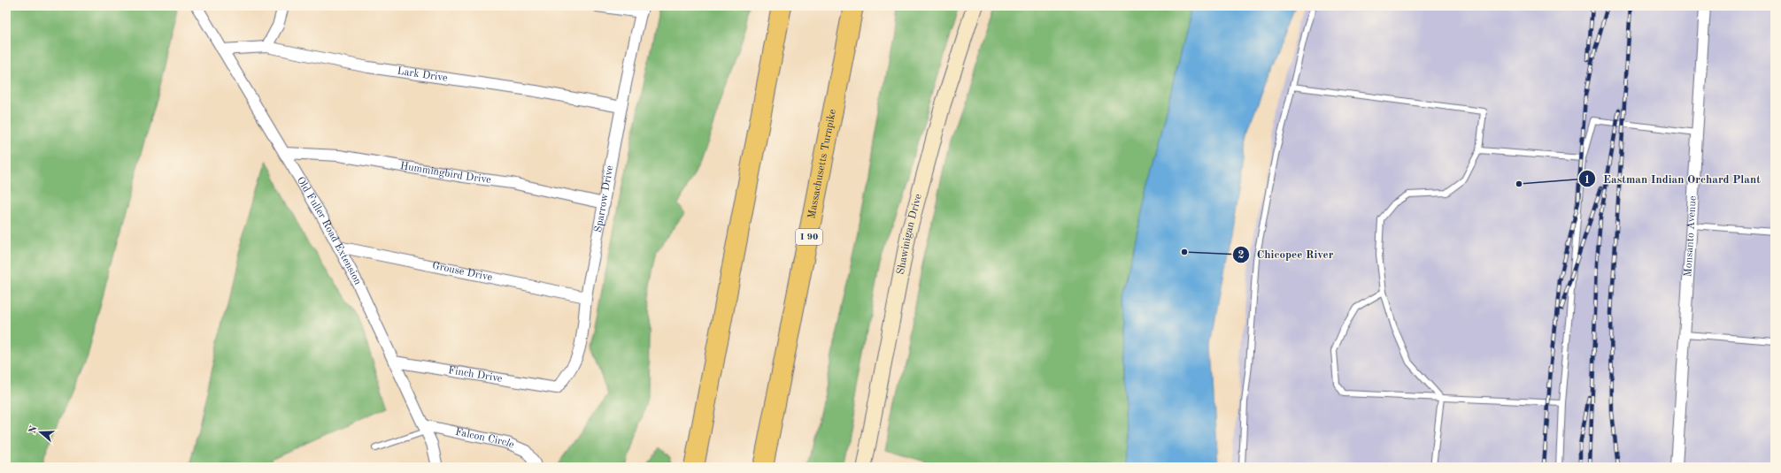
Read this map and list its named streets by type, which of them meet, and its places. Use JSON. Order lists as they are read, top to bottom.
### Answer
{
  "streets": {
    "highway": ["Massachusetts Turnpike", "I 90"],
    "main road": ["Shawinigan Drive"],
    "street": [
      "Lark Drive",
      "Hummingbird Drive",
      "Sparrow Drive",
      "Old Fuller Road Extension",
      "Monsanto Avenue",
      "Grouse Drive",
      "Finch Drive",
      "Falcon Circle"
    ]
  },
  "crossings": [
    ["Lark Drive", "Sparrow Drive"],
    ["Lark Drive", "Old Fuller Road Extension"],
    ["Hummingbird Drive", "Sparrow Drive"],
    ["Hummingbird Drive", "Old Fuller Road Extension"],
    ["Sparrow Drive", "Grouse Drive"],
    ["Sparrow Drive", "Finch Drive"],
    ["Old Fuller Road Extension", "Grouse Drive"],
    ["Old Fuller Road Extension", "Finch Drive"],
    ["Old Fuller Road Extension", "Falcon Circle"]
  ],
  "places": ["Eastman Indian Orchard Plant", "Chicopee River"],
  "north": "left"
}
